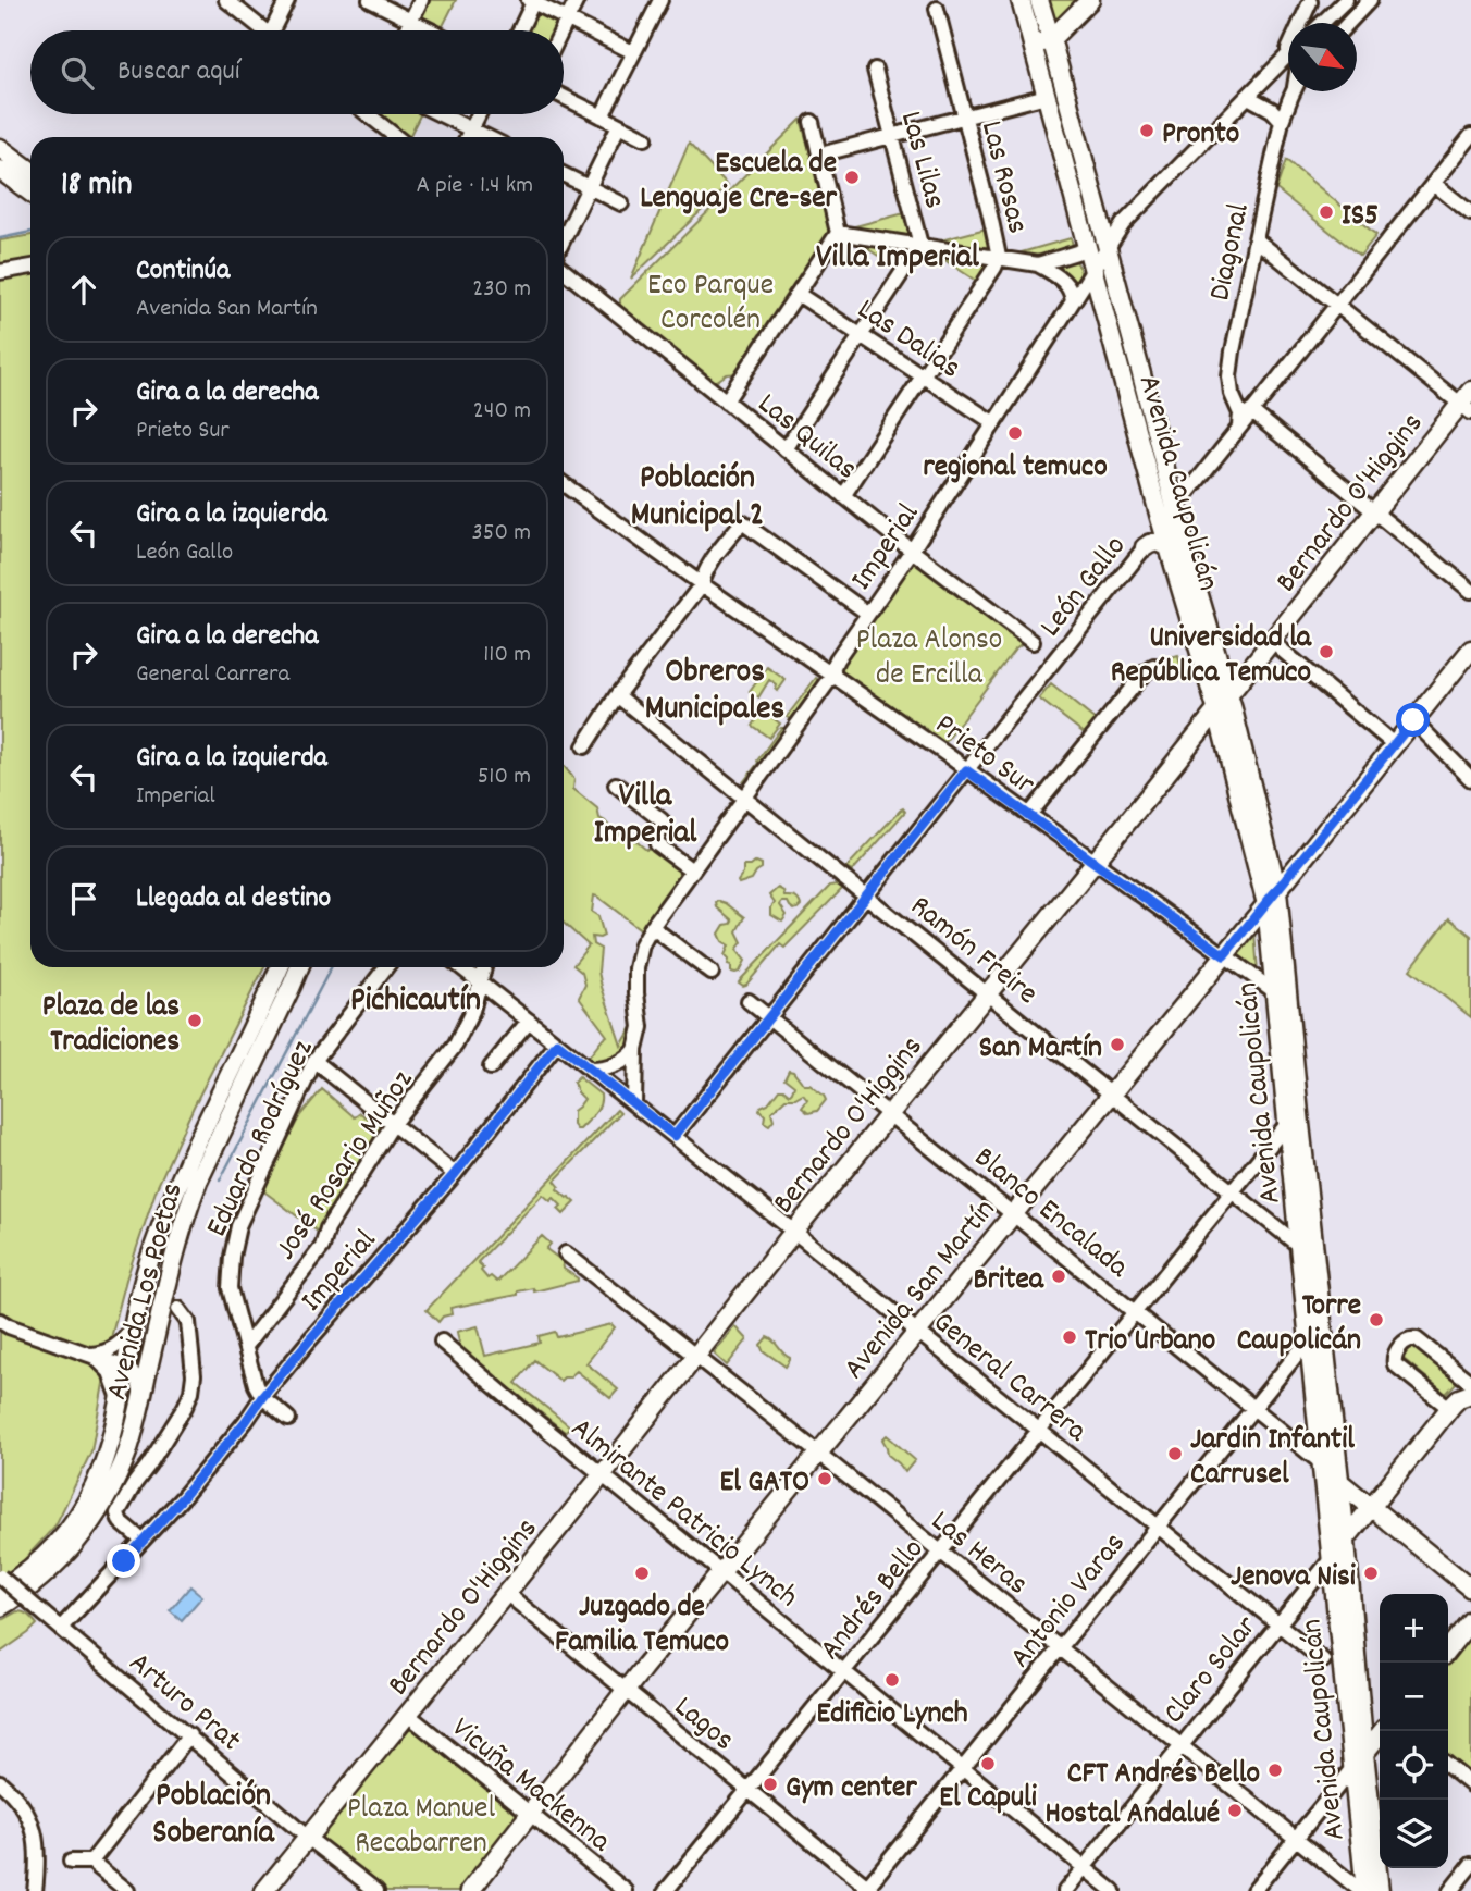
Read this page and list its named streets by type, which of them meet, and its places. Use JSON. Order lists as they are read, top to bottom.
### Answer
{
  "streets": {
    "main road": [
      "Avenida Caupolicán",
      "Bernardo O'Higgins",
      "Avenida San Martín",
      "Avenida Los Poetas",
      "Claro Solar"
    ],
    "street": [
      "Las Lilas",
      "Las Rosas",
      "Diagonal",
      "Las Dalias",
      "Las Quilas",
      "Imperial",
      "León Gallo",
      "Prieto Sur",
      "Ramón Freire",
      "Eduardo Rodríguez",
      "José Rosario Muñoz",
      "Blanco Encalada",
      "General Carrera",
      "Almirante Patricio Lynch",
      "Las Heras",
      "Andrés Bello",
      "Antonio Varas",
      "Arturo Prat",
      "Lagos",
      "Vicuña Mackenna"
    ]
  },
  "crossings": [
    ["Las Lilas", "Las Dalias"],
    ["Las Lilas", "Las Quilas"],
    ["Las Rosas", "Las Dalias"],
    ["Las Rosas", "Las Quilas"],
    ["Diagonal", "León Gallo"],
    ["Las Dalias", "Imperial"],
    ["Las Quilas", "Imperial"],
    ["Avenida Caupolicán", "Bernardo O'Higgins"],
    ["Avenida Caupolicán", "Imperial"],
    ["Avenida Caupolicán", "León Gallo"],
    ["Avenida Caupolicán", "Prieto Sur"],
    ["Avenida Caupolicán", "Ramón Freire"],
    ["Avenida Caupolicán", "Blanco Encalada"],
    ["Avenida Caupolicán", "Avenida San Martín"],
    ["Avenida Caupolicán", "Las Heras"],
    ["Avenida Caupolicán", "Andrés Bello"],
    ["Avenida Caupolicán", "Antonio Varas"],
    ["Avenida Caupolicán", "Claro Solar"],
    ["Bernardo O'Higgins", "Prieto Sur"],
    ["Bernardo O'Higgins", "Ramón Freire"],
    ["Bernardo O'Higgins", "Blanco Encalada"],
    ["Bernardo O'Higgins", "General Carrera"],
    ["Bernardo O'Higgins", "Almirante Patricio Lynch"],
    ["Bernardo O'Higgins", "Las Heras"],
    ["Bernardo O'Higgins", "Arturo Prat"],
    ["Bernardo O'Higgins", "Lagos"],
    ["Bernardo O'Higgins", "Vicuña Mackenna"],
    ["Imperial", "Prieto Sur"],
    ["Imperial", "Ramón Freire"],
    ["Imperial", "Eduardo Rodríguez"],
    ["Imperial", "General Carrera"],
    ["Imperial", "Arturo Prat"],
    ["León Gallo", "Prieto Sur"],
    ["León Gallo", "Ramón Freire"],
    ["León Gallo", "Blanco Encalada"],
    ["León Gallo", "General Carrera"],
    ["Prieto Sur", "Avenida San Martín"],
    ["Ramón Freire", "Avenida San Martín"],
    ["Ramón Freire", "Andrés Bello"],
    ["Eduardo Rodríguez", "José Rosario Muñoz"],
    ["José Rosario Muñoz", "General Carrera"],
    ["Blanco Encalada", "Avenida San Martín"],
    ["Blanco Encalada", "Andrés Bello"],
    ["Blanco Encalada", "Antonio Varas"],
    ["Avenida San Martín", "General Carrera"],
    ["Avenida San Martín", "Almirante Patricio Lynch"],
    ["Avenida San Martín", "Las Heras"],
    ["Avenida San Martín", "Lagos"],
    ["Avenida San Martín", "Vicuña Mackenna"],
    ["General Carrera", "Andrés Bello"],
    ["General Carrera", "Antonio Varas"],
    ["General Carrera", "Claro Solar"],
    ["Almirante Patricio Lynch", "Andrés Bello"],
    ["Almirante Patricio Lynch", "Antonio Varas"],
    ["Almirante Patricio Lynch", "Claro Solar"],
    ["Las Heras", "Andrés Bello"],
    ["Las Heras", "Antonio Varas"],
    ["Las Heras", "Claro Solar"],
    ["Andrés Bello", "Lagos"],
    ["Antonio Varas", "Lagos"]
  ],
  "districts": [
    "Villa Imperial",
    "Población Municipal 2",
    "Obreros Municipales",
    "Villa Imperial",
    "Pichicautín",
    "Población Soberanía"
  ],
  "parks": ["Eco Parque Corcolén", "Plaza Alonso de Ercilla", "Plaza Manuel Recabarren"],
  "places": [
    "Pronto",
    "Escuela de Lenguaje Cre-ser",
    "IS5",
    "regional temuco",
    "Universidad la República Temuco",
    "Plaza de las Tradiciones",
    "San Martín",
    "Britea",
    "Torre Caupolicán",
    "Trio Urbano",
    "Jardin Infantil Carrusel",
    "El GATO",
    "Juzgado de Familia Temuco",
    "Jenova Nisi",
    "Edificio Lynch",
    "El Capuli",
    "CFT Andrés Bello",
    "Gym center",
    "Hostal Andalué"
  ],
  "north": "bottom right",
  "page": {
    "search": "Buscar aquí",
    "heading": ["18 min", "A pie · 1.4 km"],
    "list": [
      ["Continúa", "Avenida San Martín", "230 m"],
      ["Gira a la derecha", "Prieto Sur", "240 m"],
      ["Gira a la izquierda", "León Gallo", "350 m"],
      ["Gira a la derecha", "General Carrera", "110 m"],
      ["Gira a la izquierda", "Imperial", "510 m"],
      "Llegada al destino"
    ],
    "map_buttons": ["+", "−"]
  }
}
